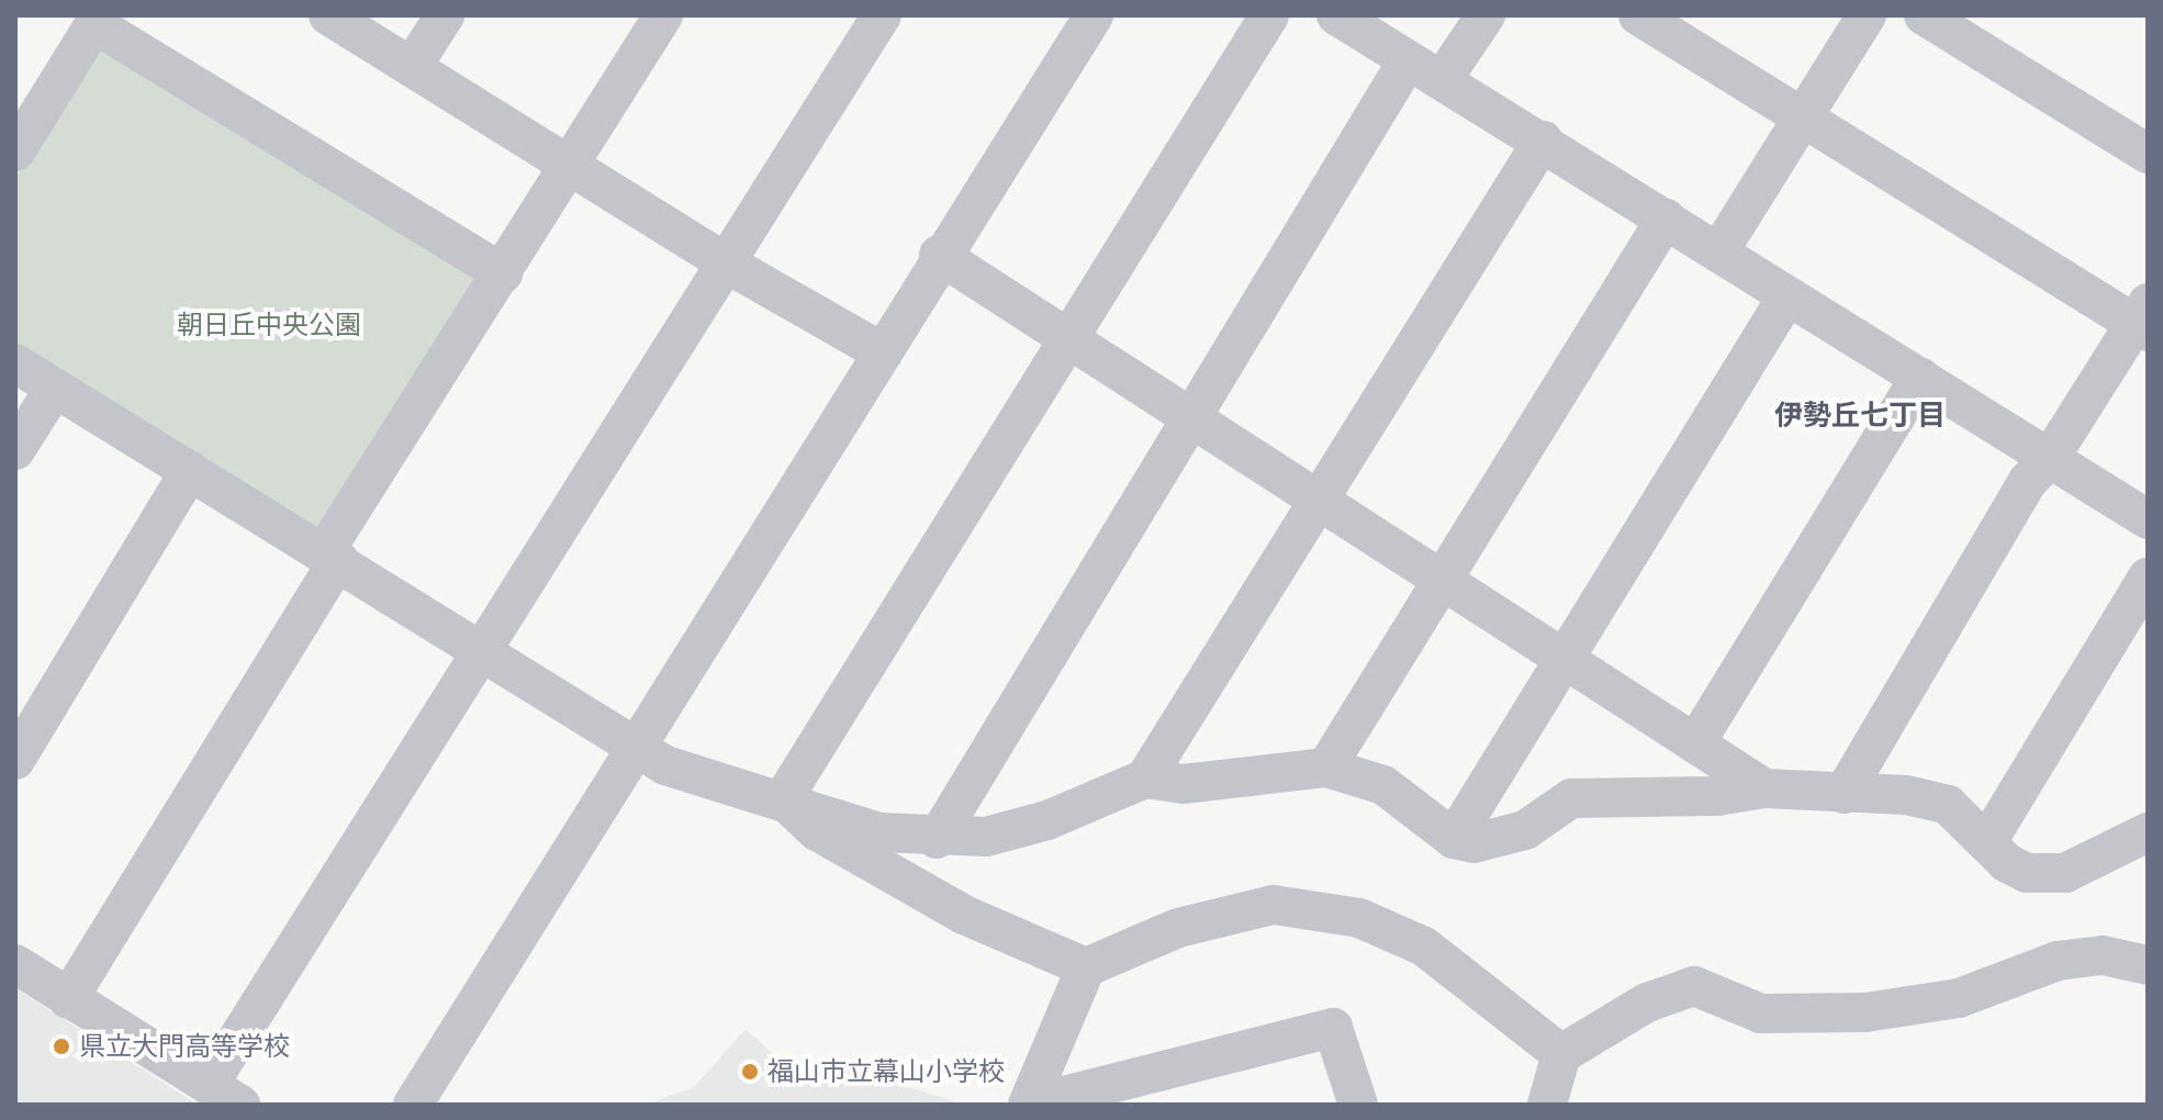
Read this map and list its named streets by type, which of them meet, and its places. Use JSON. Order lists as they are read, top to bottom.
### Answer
{
  "districts": ["伊勢丘七丁目"],
  "parks": ["朝日丘中央公園"],
  "places": ["県立大門高等学校", "福山市立幕山小学校"]
}
